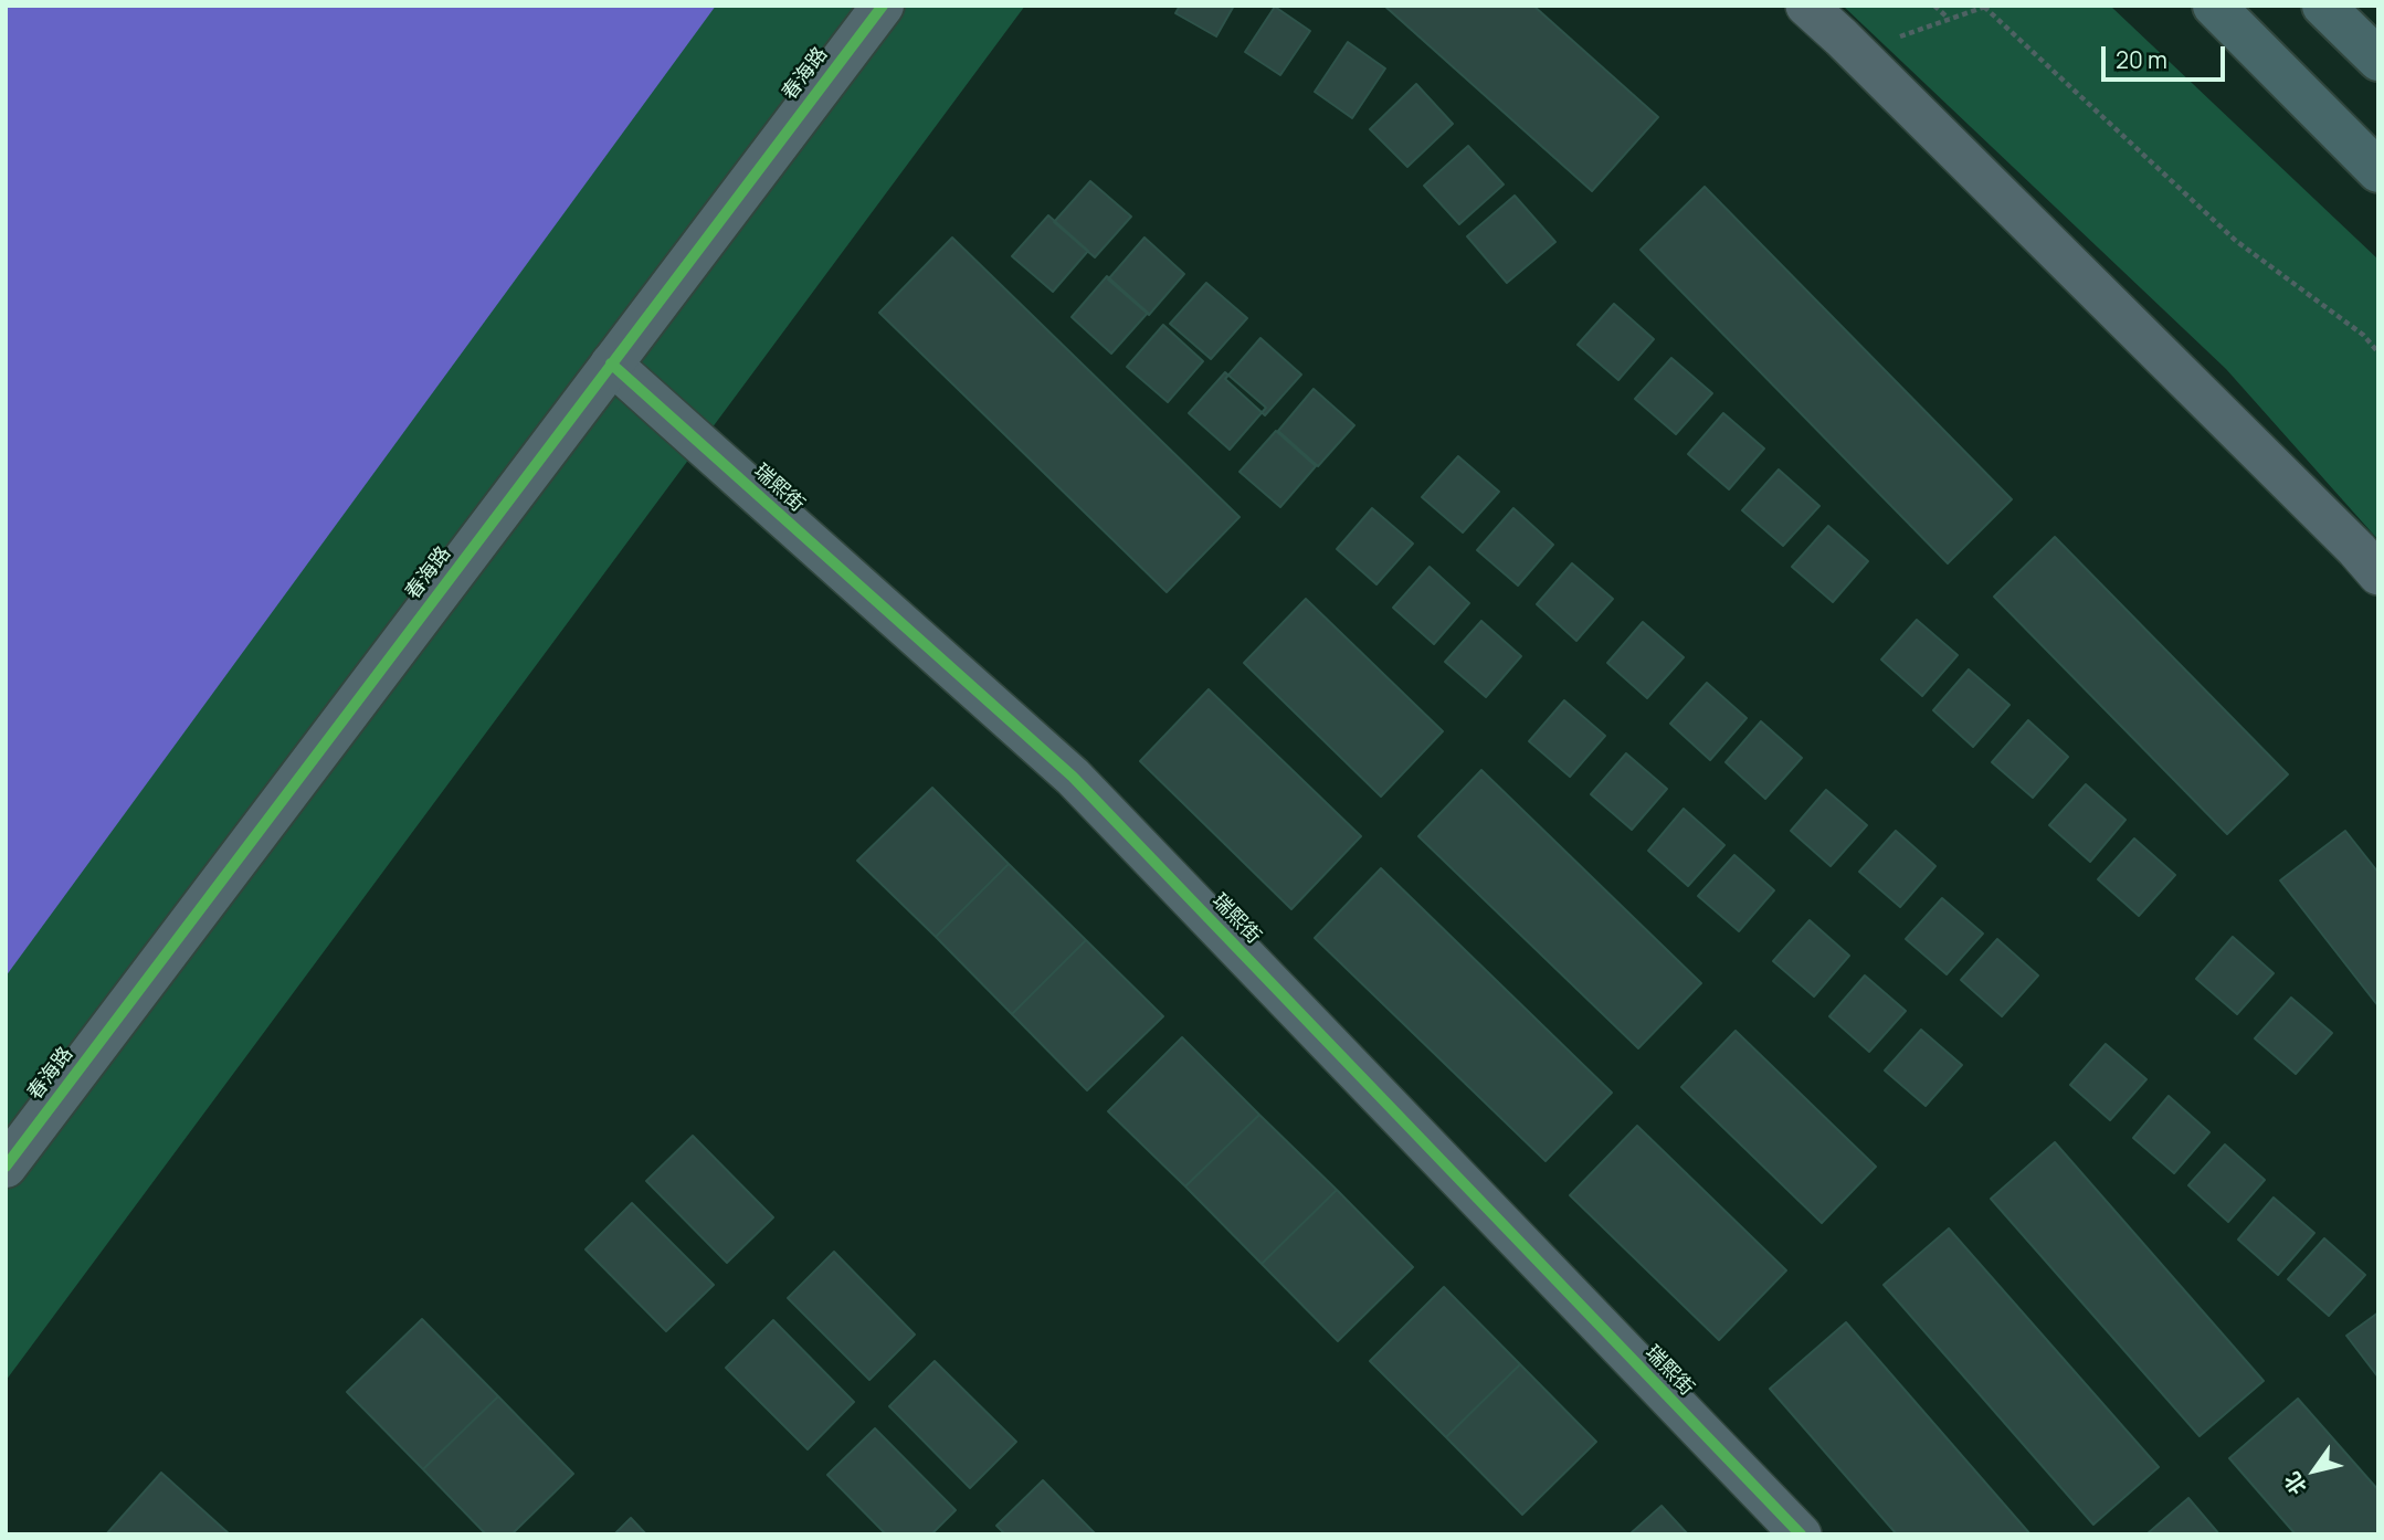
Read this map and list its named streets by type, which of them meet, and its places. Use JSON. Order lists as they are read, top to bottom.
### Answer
{
  "streets": {
    "street": ["春海路", "瑞熙街"]
  },
  "crossings": [
    ["春海路", "瑞熙街"]
  ],
  "scale_bar": "20 m",
  "north": "bottom left"
}
